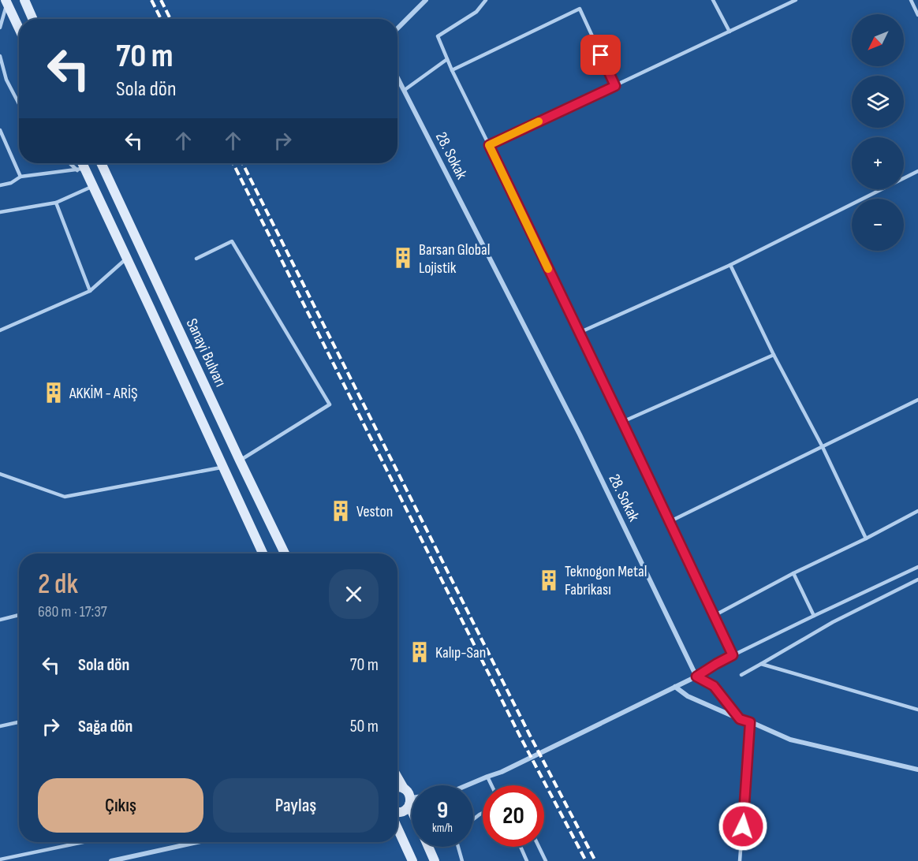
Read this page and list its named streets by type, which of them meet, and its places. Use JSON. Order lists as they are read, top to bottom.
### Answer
{
  "streets": {
    "main road": ["Sanayi Bulvarı"],
    "street": ["28. Sokak"]
  },
  "places": {
    "building": [
      "Barsan Global Lojistik",
      "AKKİM - ARİŞ",
      "Veston",
      "Teknogon Metal Fabrikası",
      "Kalıp-San"
    ]
  },
  "north": "bottom left",
  "page": {
    "map_buttons": ["+", "−"],
    "turn": ["70 m", "Sola dön"],
    "heading": ["2 dk", "680 m · 17:37"],
    "list": [
      {
        "name": "Sola dön",
        "value": "70 m"
      },
      {
        "name": "Sağa dön",
        "value": "50 m"
      }
    ],
    "buttons": ["Çıkış", "Paylaş"],
    "speed": "9 km/h",
    "limit": "20"
  }
}
